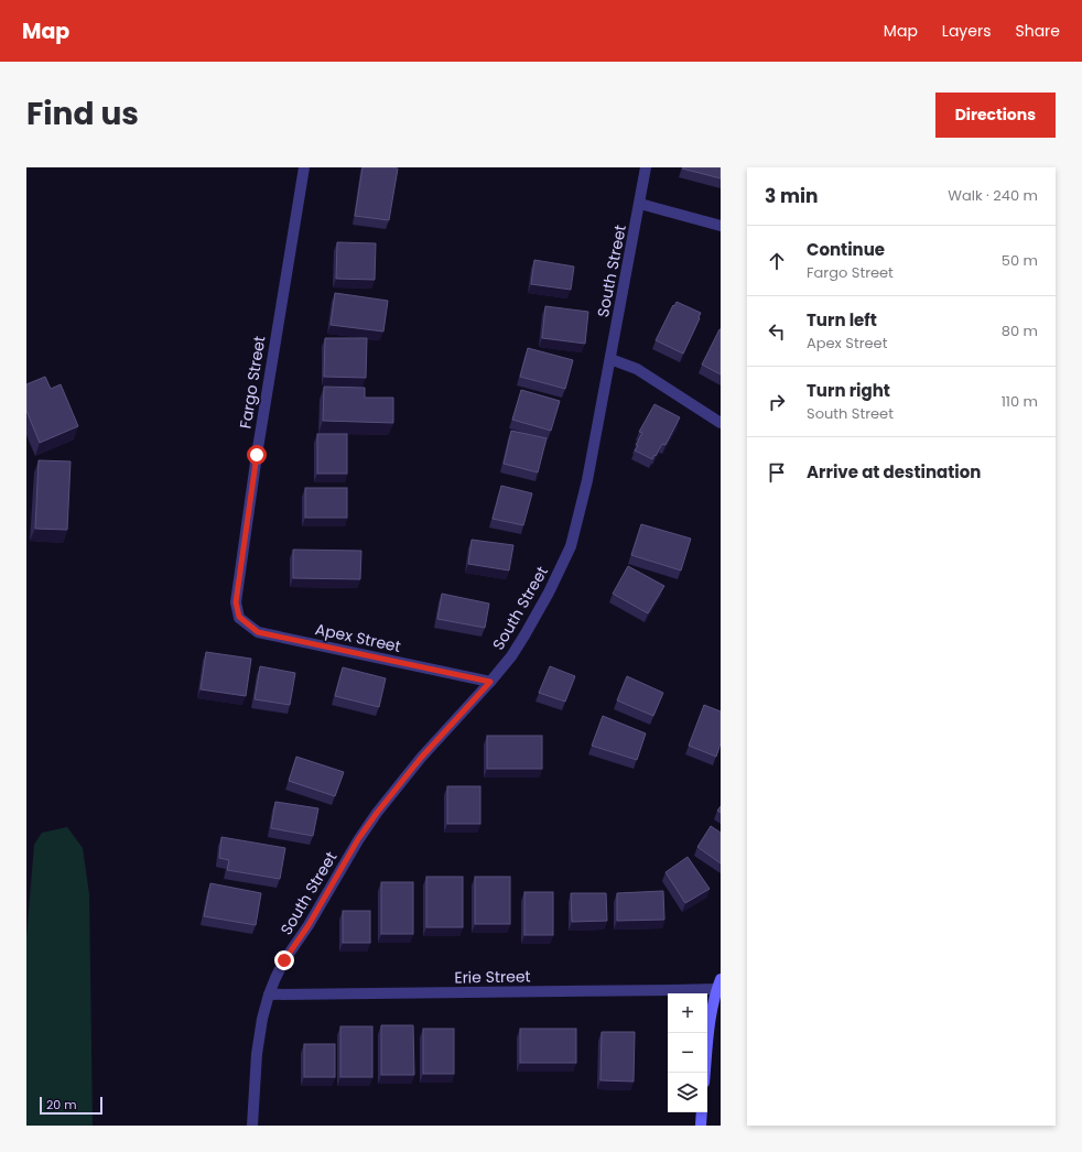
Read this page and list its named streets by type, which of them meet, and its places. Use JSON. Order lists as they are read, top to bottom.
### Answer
{
  "streets": {
    "street": [
      "South Street",
      "Fargo Street",
      "Apex Street",
      "Erie Street"
    ]
  },
  "crossings": [
    ["South Street", "Apex Street"],
    ["South Street", "Erie Street"],
    ["Fargo Street", "Apex Street"]
  ],
  "scale_bar": "20 m",
  "page": {
    "header": "Map",
    "nav": ["Map", "Layers", "Share"],
    "title": "Find us",
    "buttons": "Directions",
    "heading": ["3 min", "Walk · 240 m"],
    "list": [
      ["Continue", "Fargo Street", "50 m"],
      ["Turn left", "Apex Street", "80 m"],
      ["Turn right", "South Street", "110 m"],
      "Arrive at destination"
    ],
    "map_buttons": ["+", "−"],
    "scale": "20 m"
  }
}
